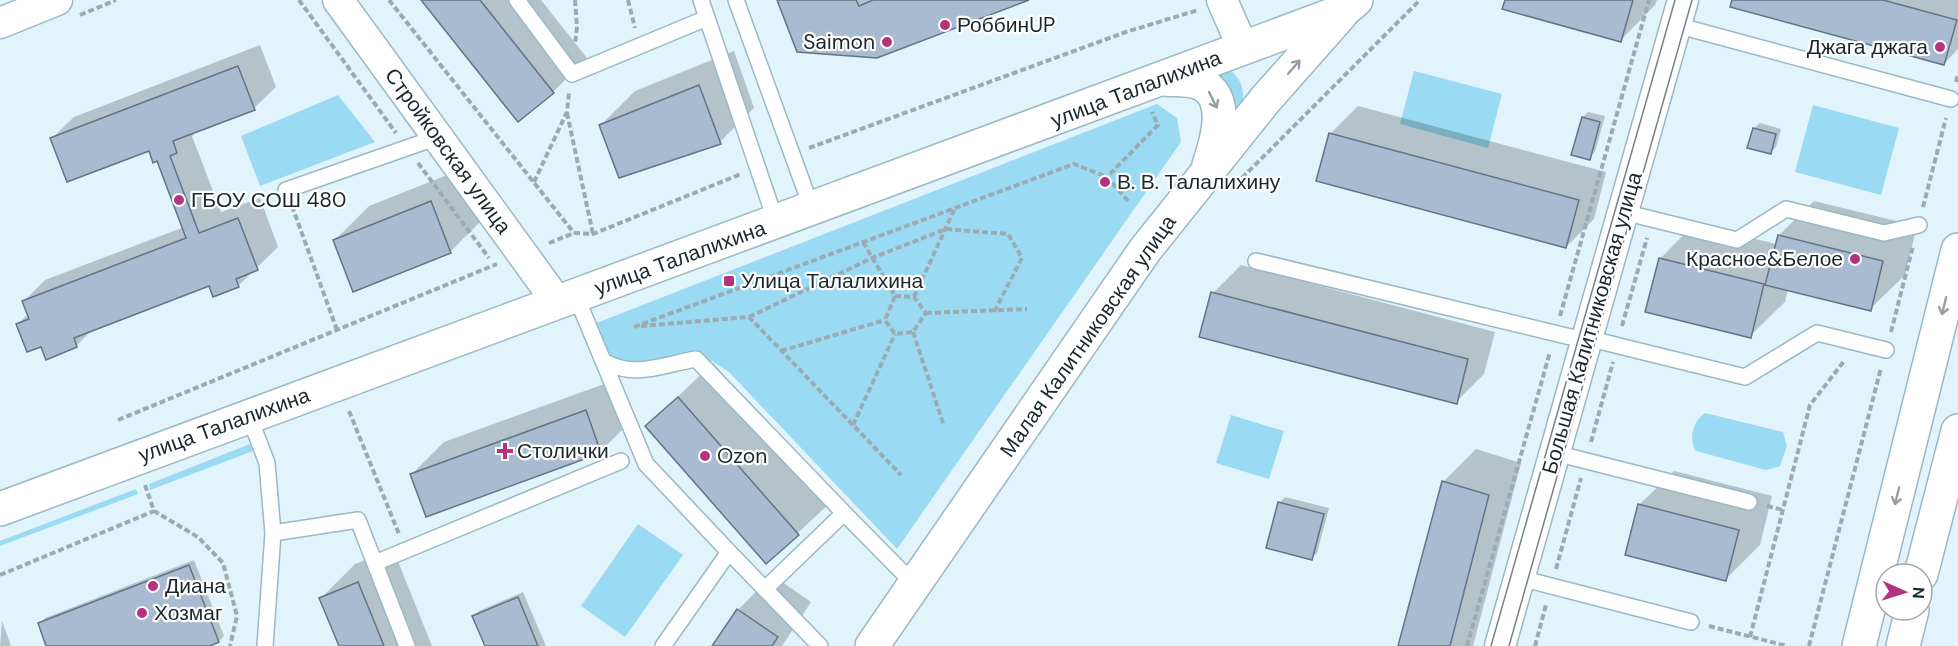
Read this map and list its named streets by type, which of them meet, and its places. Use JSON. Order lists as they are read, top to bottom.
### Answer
{
  "streets": {
    "street": [
      "улица Талалихина",
      "Стройковская улица",
      "Большая Калитниковская улица",
      "Малая Калитниковская улица"
    ]
  },
  "crossings": [
    ["улица Талалихина", "Стройковская улица"],
    ["улица Талалихина", "Малая Калитниковская улица"]
  ],
  "places": {
    "other": [
      "РоббинUP",
      "Saimon",
      "Джага джага",
      "В. В. Талалихину",
      "ГБОУ СОШ 480",
      "Красное&Белое",
      "Ozon",
      "Диана",
      "Хозмаг"
    ],
    "transit": ["Улица Талалихина"],
    "health": ["Столички"]
  },
  "north": "right"
}
